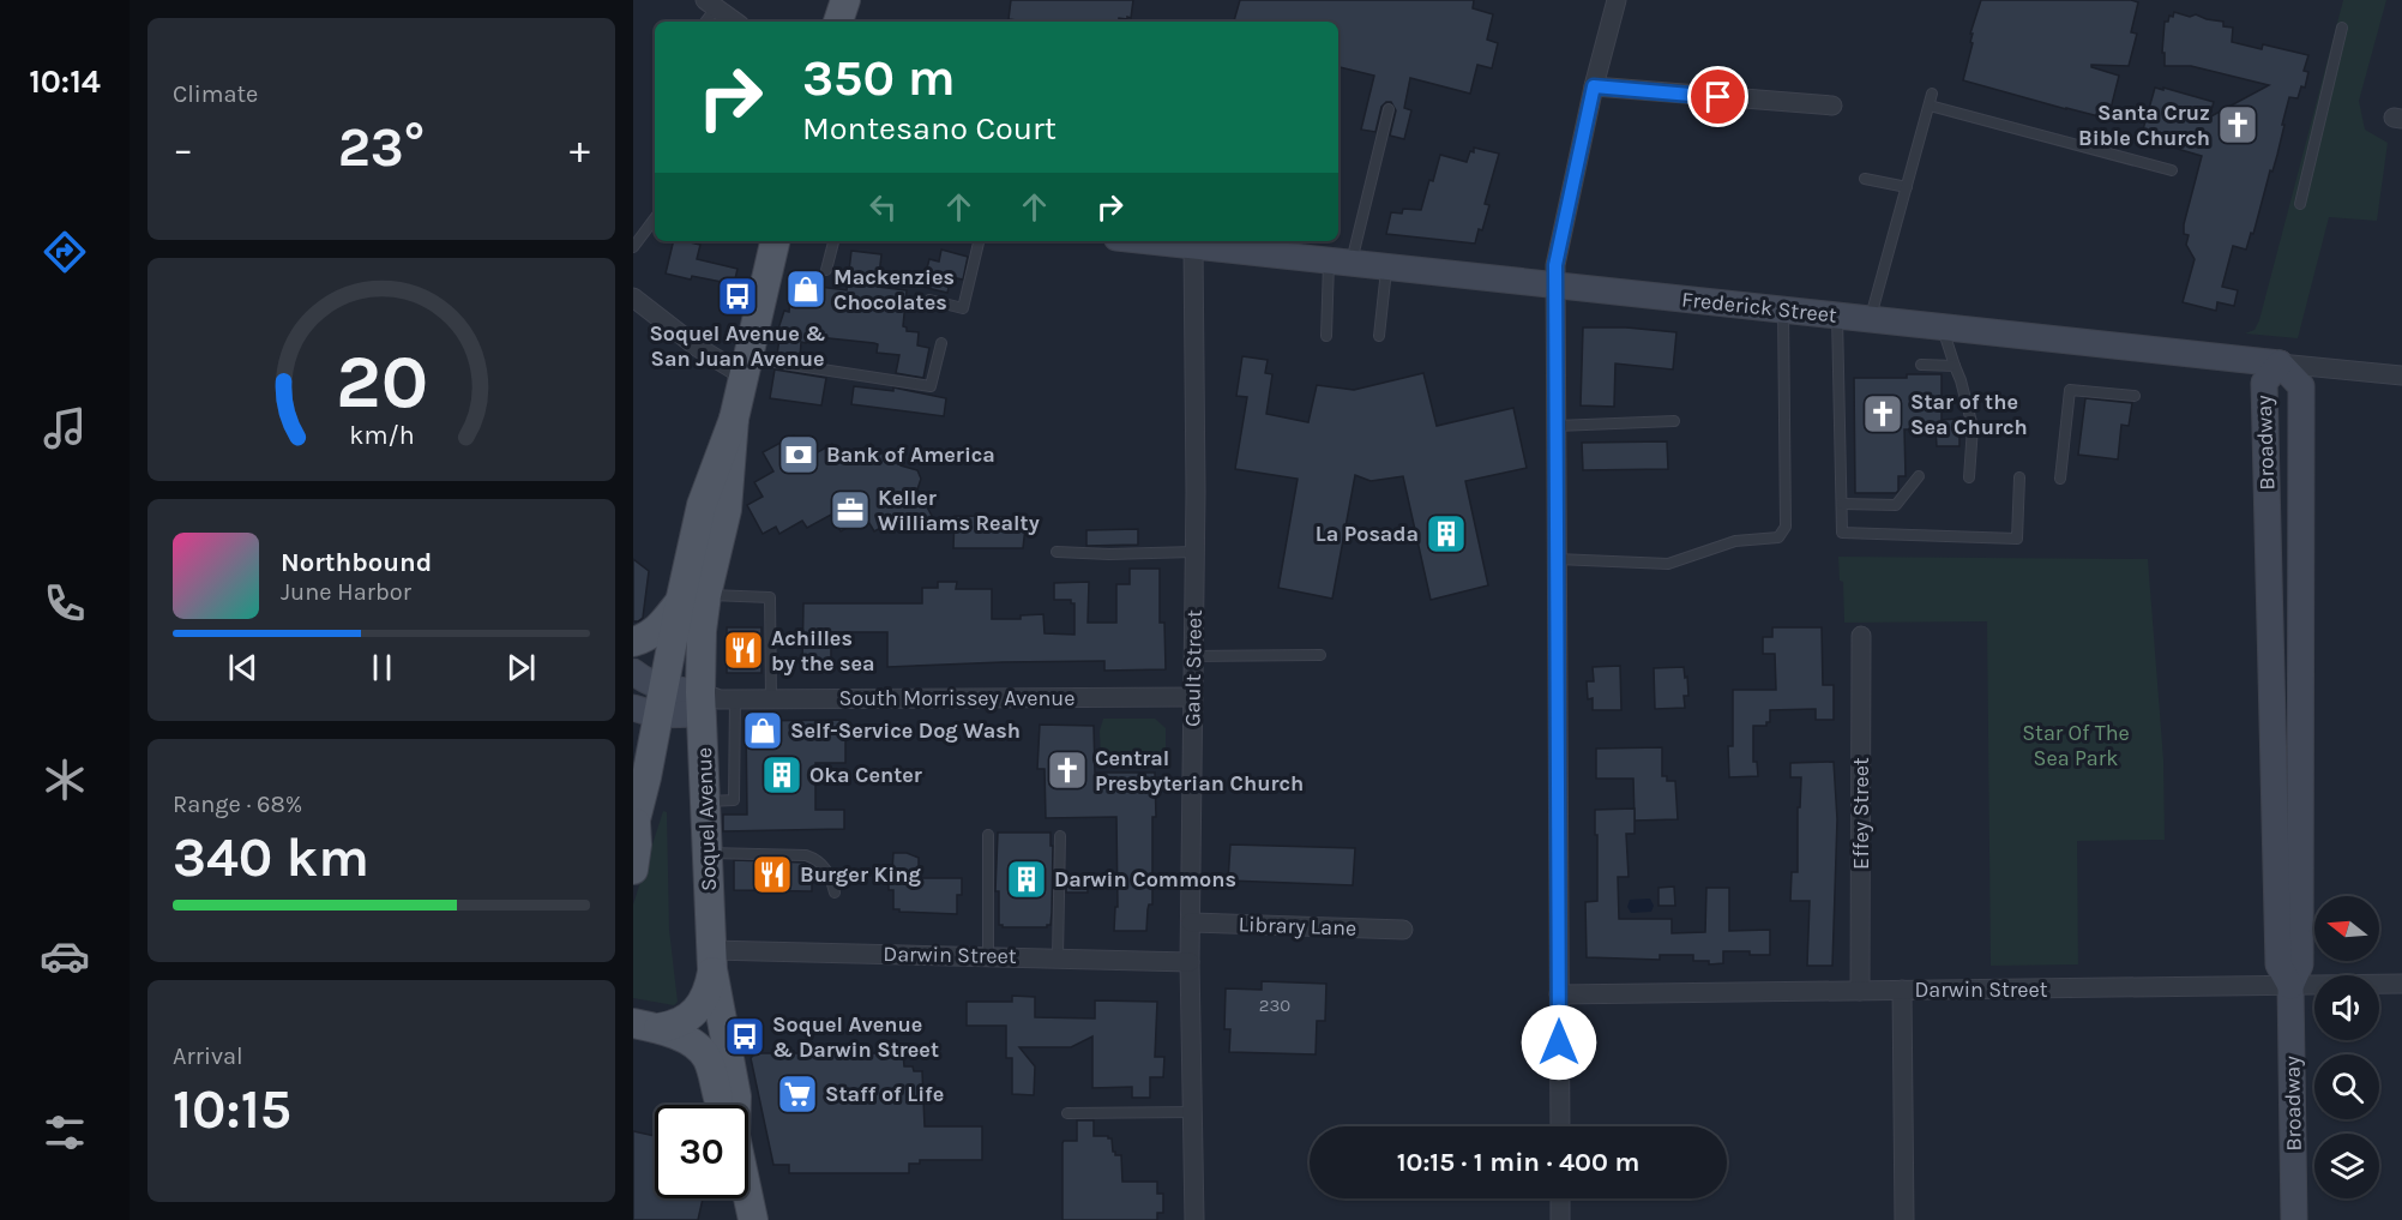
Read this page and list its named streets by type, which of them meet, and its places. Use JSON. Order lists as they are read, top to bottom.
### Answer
{
  "streets": {
    "main road": ["Frederick Street", "Broadway", "Soquel Avenue"],
    "street": [
      "Gault Street",
      "South Morrissey Avenue",
      "Effey Street",
      "Library Lane",
      "Darwin Street"
    ]
  },
  "crossings": [
    ["Frederick Street", "Broadway"],
    ["Frederick Street", "Gault Street"],
    ["Broadway", "Darwin Street"],
    ["Gault Street", "South Morrissey Avenue"],
    ["Gault Street", "Library Lane"],
    ["Gault Street", "Darwin Street"],
    ["South Morrissey Avenue", "Soquel Avenue"],
    ["Effey Street", "Darwin Street"],
    ["Soquel Avenue", "Darwin Street"]
  ],
  "parks": ["Star Of The Sea Park"],
  "places": {
    "church": ["Santa Cruz Bible Church", "Star of the Sea Church", "Central Presbyterian Church"],
    "shop": ["Mackenzies Chocolates", "Self-Service Dog Wash"],
    "bus stop": ["Soquel Avenue & San Juan Avenue", "Soquel Avenue & Darwin Street"],
    "bank": ["Bank of America"],
    "office": ["Keller Williams Realty"],
    "building": ["La Posada", "Oka Center", "Darwin Commons"],
    "restaurant": ["Achilles by the sea", "Burger King"],
    "supermarket": ["Staff of Life"]
  },
  "house_numbers": ["230"],
  "north": "left",
  "page": {
    "tabs": "10:14",
    "tile": [
      "Climate",
      ["Range · 68%", "340 km"],
      ["Arrival", "10:15"]
    ],
    "turn": ["350 m", "Montesano Court"],
    "heat": ["−", "23°", "+"],
    "song": ["Northbound", "June Harbor"],
    "limit": "30",
    "trip": "10:15 · 1 min · 400 m",
    "gauge": ["20", "km/h"]
  }
}
